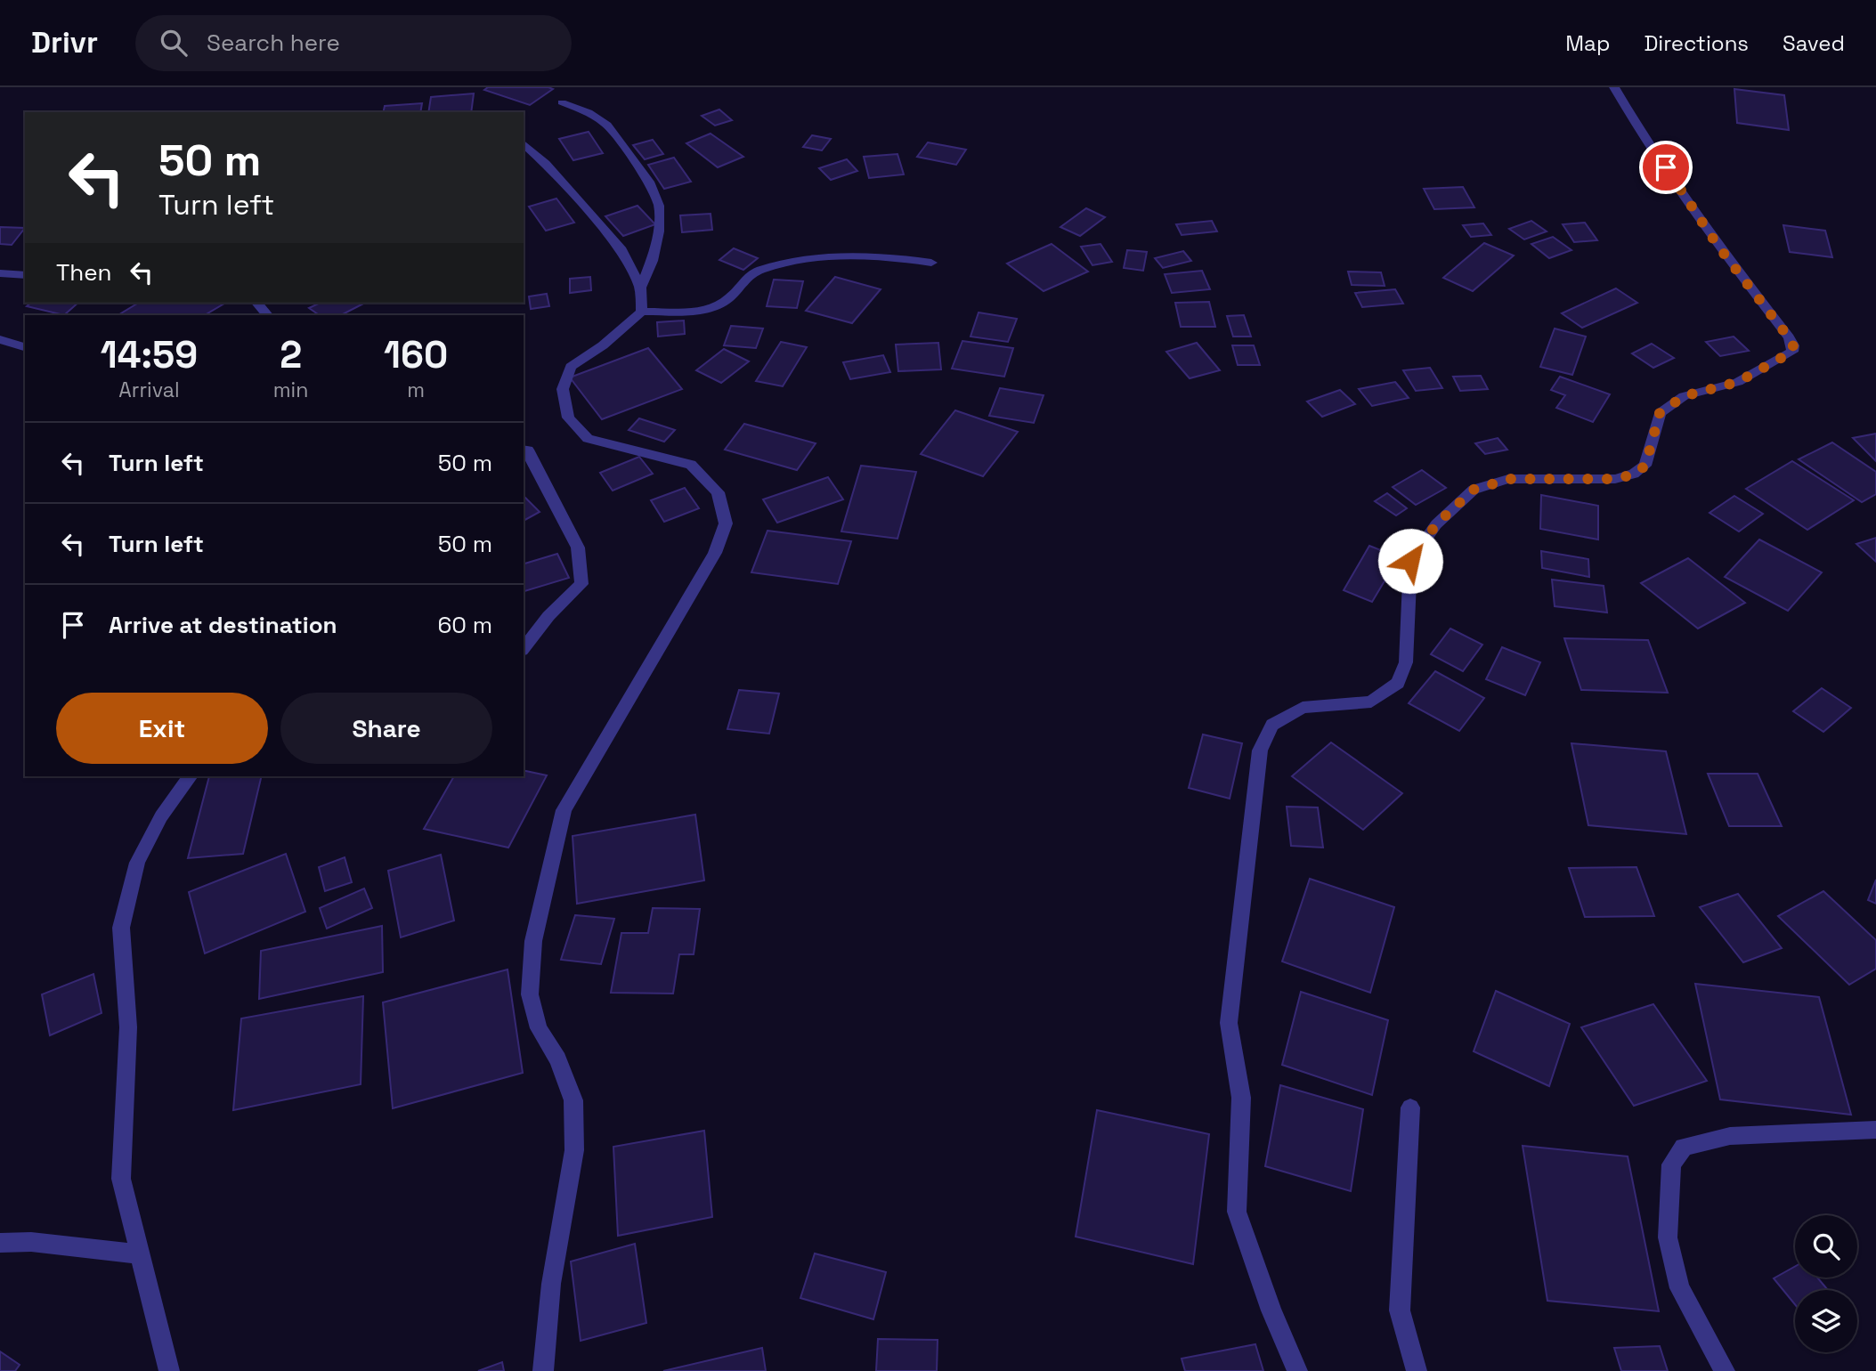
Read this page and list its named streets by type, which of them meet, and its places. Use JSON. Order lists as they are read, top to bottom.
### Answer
{
  "page": {
    "header": "Drivr",
    "search": "Search here",
    "nav": ["Map", "Directions", "Saved"],
    "turn": ["50 m", "Turn left"],
    "then": "Then",
    "eta": [
      "14:59",
      "Arrival",
      "2",
      "min",
      "160",
      "m"
    ],
    "list": [
      {
        "name": "Turn left",
        "value": "50 m"
      },
      {
        "name": "Turn left",
        "value": "50 m"
      },
      {
        "name": "Arrive at destination",
        "value": "60 m"
      }
    ],
    "buttons": ["Exit", "Share"]
  }
}
